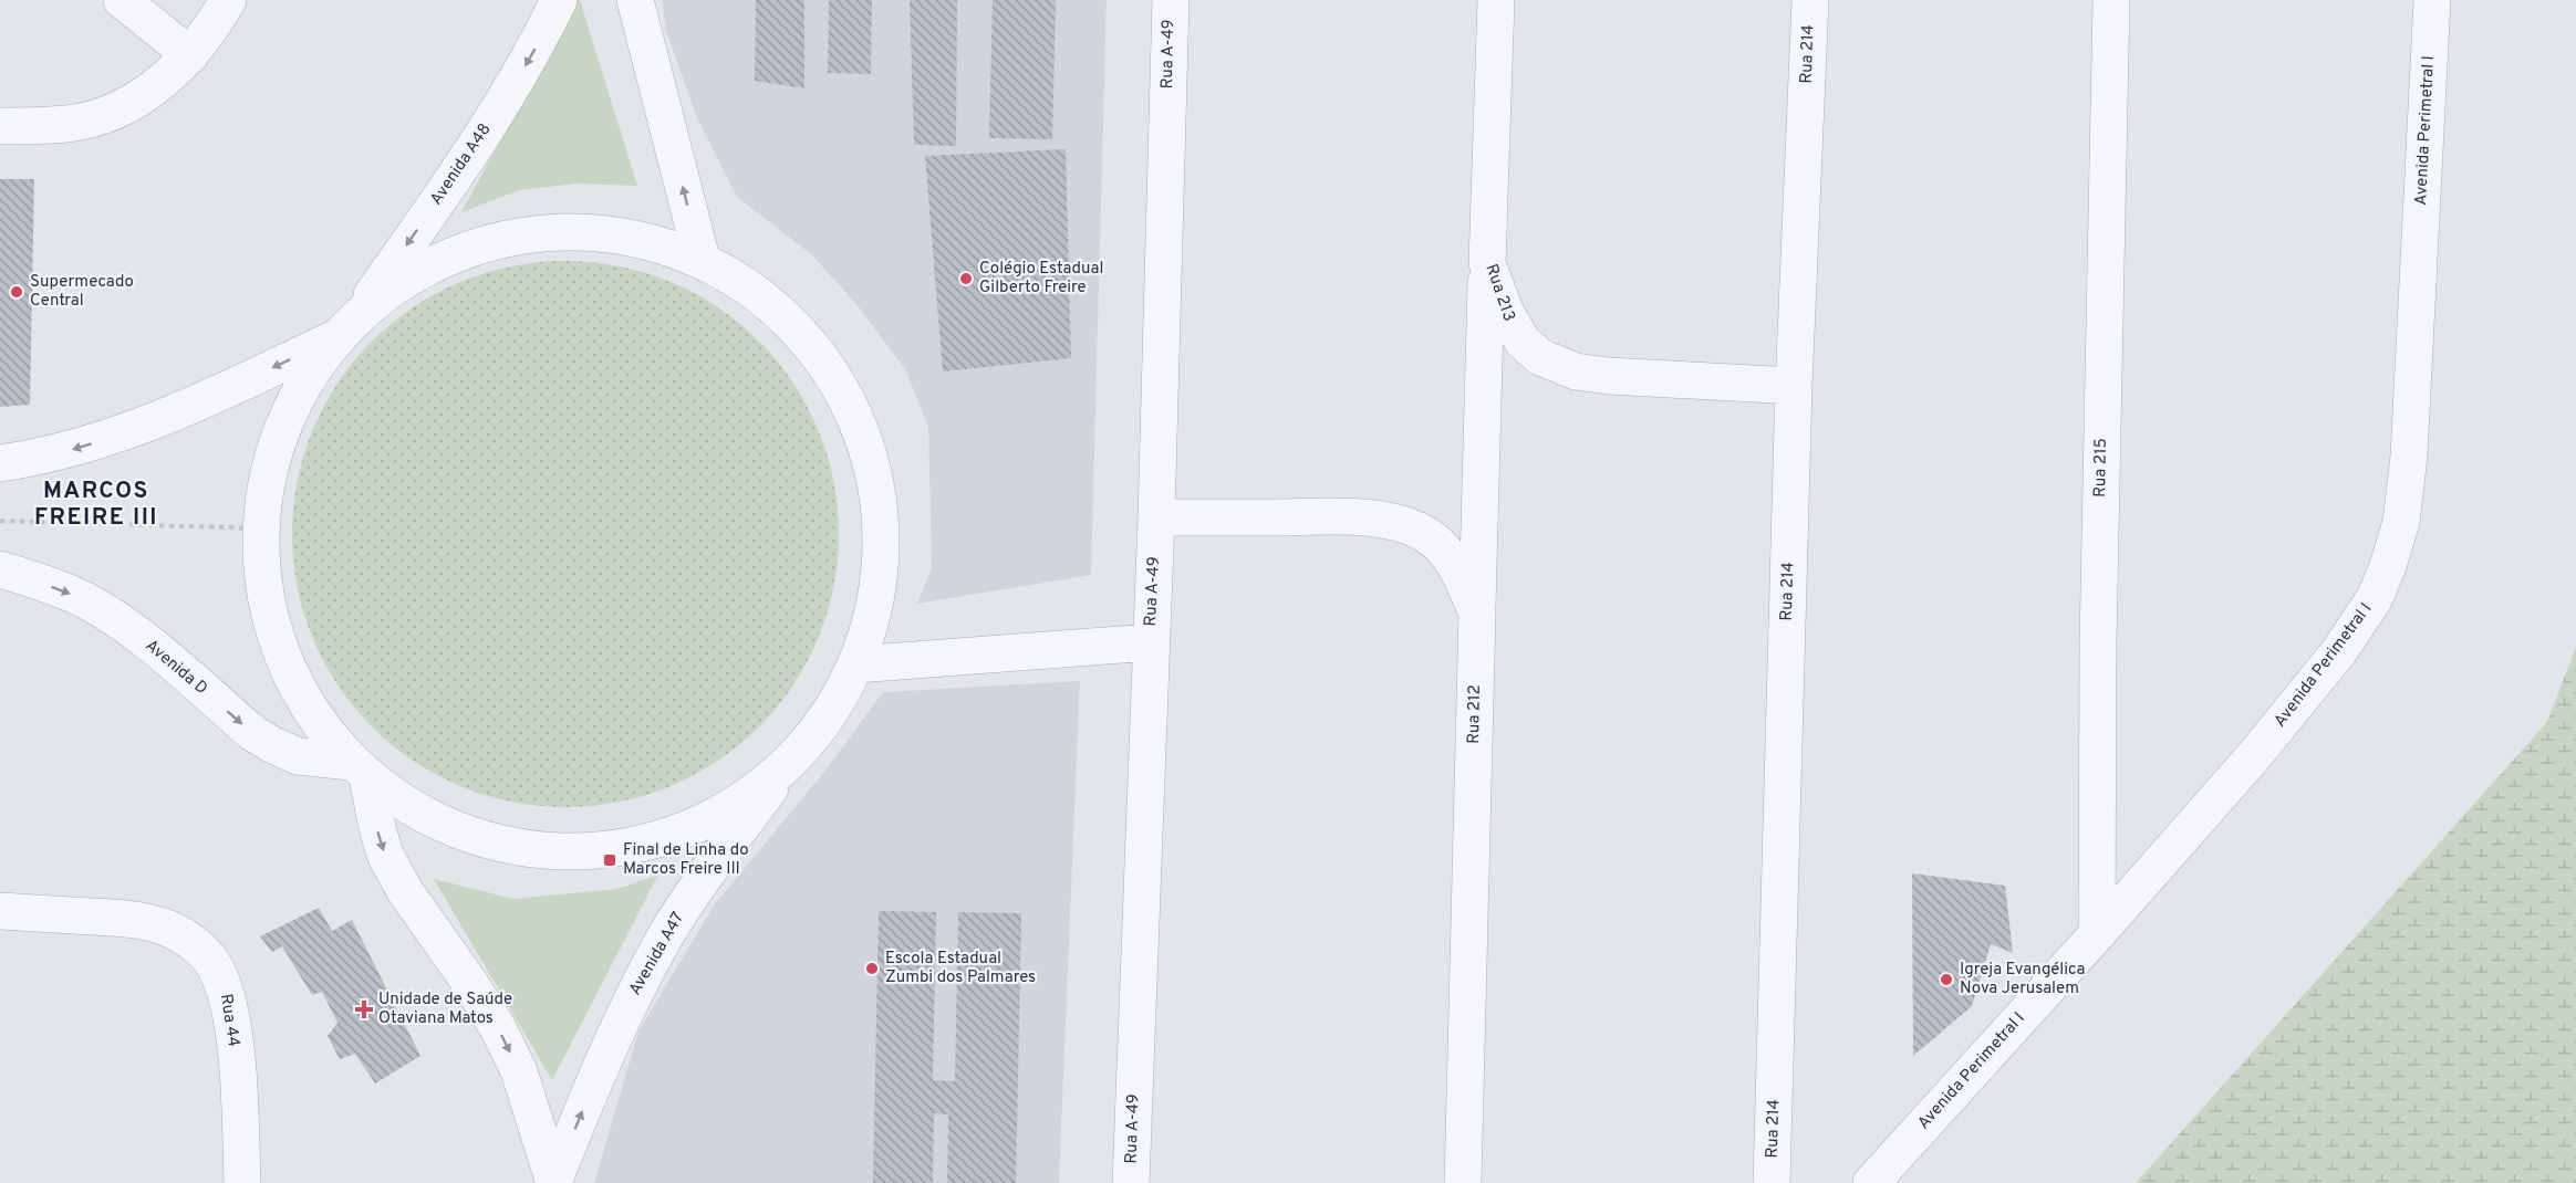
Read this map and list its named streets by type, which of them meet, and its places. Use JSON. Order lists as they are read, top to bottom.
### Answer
{
  "streets": {
    "street": [
      "Rua A-49",
      "Rua 214",
      "Avenida Perimetral I",
      "Avenida A48",
      "Rua 213",
      "Rua 215",
      "Avenida D",
      "Rua 212",
      "Avenida A47",
      "Rua 44"
    ]
  },
  "crossings": [
    ["Rua A-49", "Rua 212"],
    ["Rua 214", "Rua 213"],
    ["Avenida Perimetral I", "Rua 215"],
    ["Avenida D", "Avenida A47"]
  ],
  "one_way": ["Avenida A48", "Avenida D"],
  "districts": ["MARCOS FREIRE III"],
  "places": {
    "other": [
      "Colégio Estadual Gilberto Freire",
      "Supermecado Central",
      "Escola Estadual Zumbi dos Palmares",
      "Igreja Evangélica Nova Jerusalem"
    ],
    "transit": ["Final de Linha do Marcos Freire III"],
    "health": ["Unidade de Saúde Otaviana Matos"]
  }
}
